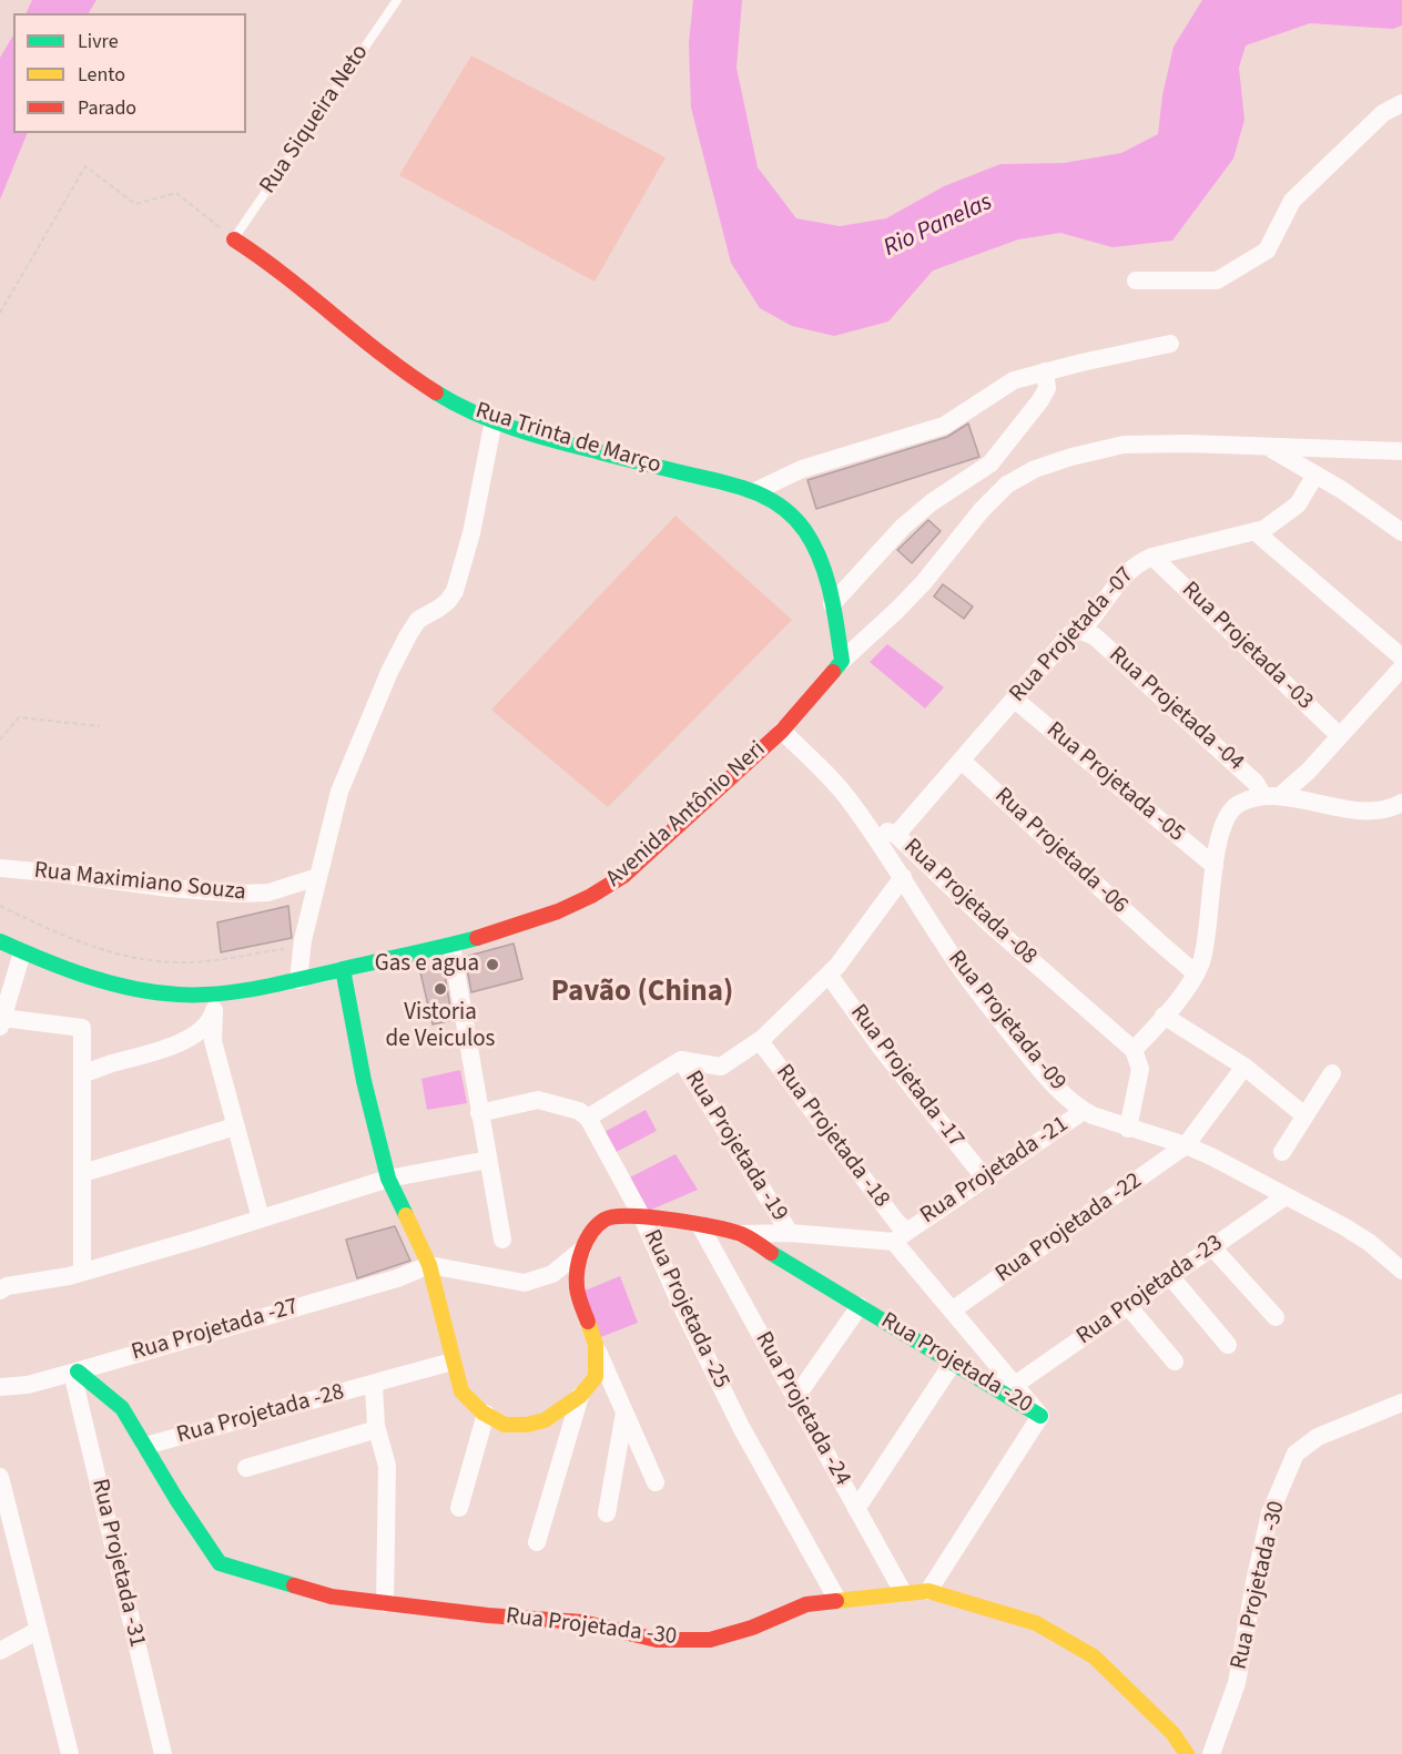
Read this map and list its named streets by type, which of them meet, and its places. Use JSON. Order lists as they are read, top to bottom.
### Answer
{
  "streets": {
    "street": [
      "Rua Trinta de Março",
      "Rua Projetada -07",
      "Rua Projetada -03",
      "Rua Projetada -04",
      "Rua Projetada -05",
      "Avenida Antônio Neri",
      "Rua Projetada -06",
      "Rua Maximiano Souza",
      "Rua Projetada -08",
      "Rua Projetada -09",
      "Rua Projetada -17",
      "Rua Projetada -18",
      "Rua Projetada -19",
      "Rua Projetada -21",
      "Rua Projetada -22",
      "Rua Projetada -23",
      "Rua Projetada -25",
      "Rua Projetada -27",
      "Rua Projetada -20",
      "Rua Projetada -24",
      "Rua Projetada -28",
      "Rua Projetada -31",
      "Rua Projetada -30"
    ],
    "lane": ["Rua Siqueira Neto"]
  },
  "crossings": [
    ["Rua Siqueira Neto", "Rua Trinta de Março"],
    ["Rua Projetada -07", "Rua Projetada -03"],
    ["Rua Projetada -07", "Rua Projetada -04"],
    ["Rua Projetada -07", "Rua Projetada -05"],
    ["Rua Projetada -07", "Rua Projetada -06"],
    ["Rua Projetada -07", "Rua Projetada -08"],
    ["Rua Projetada -08", "Rua Projetada -09"],
    ["Rua Projetada -09", "Rua Projetada -21"],
    ["Rua Projetada -09", "Rua Projetada -22"],
    ["Rua Projetada -09", "Rua Projetada -23"],
    ["Rua Projetada -17", "Rua Projetada -21"],
    ["Rua Projetada -18", "Rua Projetada -21"],
    ["Rua Projetada -18", "Rua Projetada -20"],
    ["Rua Projetada -21", "Rua Projetada -20"],
    ["Rua Projetada -22", "Rua Projetada -20"],
    ["Rua Projetada -23", "Rua Projetada -20"],
    ["Rua Projetada -25", "Rua Projetada -20"],
    ["Rua Projetada -25", "Rua Projetada -30"],
    ["Rua Projetada -27", "Rua Projetada -31"],
    ["Rua Projetada -27", "Rua Projetada -30"],
    ["Rua Projetada -20", "Rua Projetada -24"],
    ["Rua Projetada -24", "Rua Projetada -30"],
    ["Rua Projetada -28", "Rua Projetada -30"],
    ["Rua Projetada -31", "Rua Projetada -30"]
  ],
  "districts": ["Pavão (China)"],
  "water": ["Rio Panelas"],
  "places": ["Gas e agua", "Vistoria de Veiculos"],
  "legend": ["Livre", "Lento", "Parado"]
}
